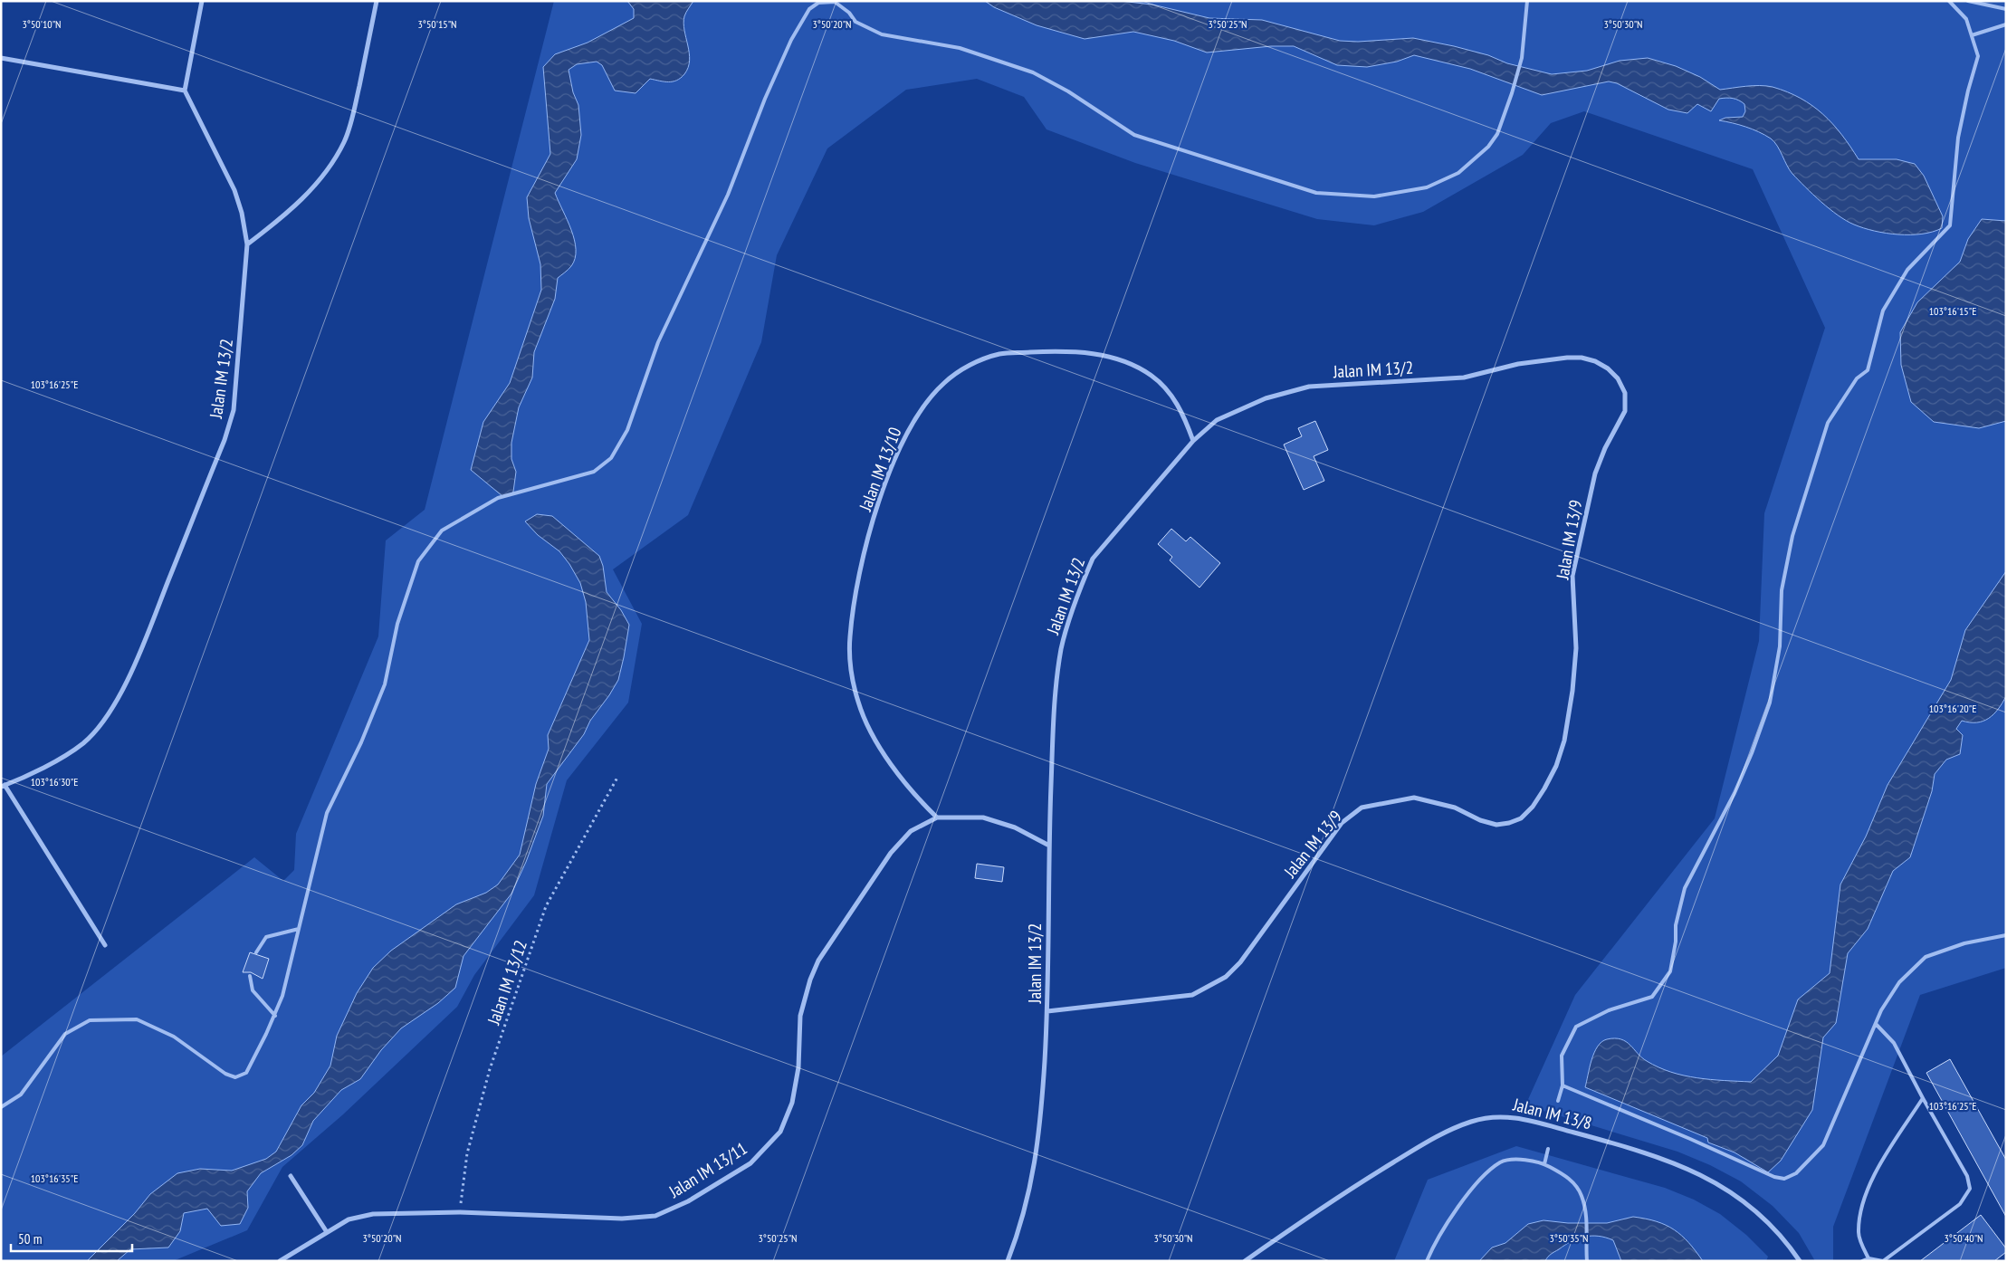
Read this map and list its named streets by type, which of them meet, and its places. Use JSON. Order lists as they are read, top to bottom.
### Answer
{
  "streets": {
    "street": [
      "Jalan IM 13/2",
      "Jalan IM 13/10",
      "Jalan IM 13/9",
      "Jalan IM 13/8",
      "Jalan IM 13/11"
    ],
    "path": ["Jalan IM 13/12"]
  },
  "crossings": [
    ["Jalan IM 13/2", "Jalan IM 13/10"],
    ["Jalan IM 13/2", "Jalan IM 13/9"],
    ["Jalan IM 13/2", "Jalan IM 13/11"],
    ["Jalan IM 13/10", "Jalan IM 13/11"],
    ["Jalan IM 13/12", "Jalan IM 13/11"]
  ],
  "scale_bar": "50 m",
  "coordinates": [
    "3°50'20\"N",
    "3°50'25\"N",
    "3°50'30\"N",
    "3°50'10\"N",
    "3°50'15\"N",
    "103°16'15\"E",
    "103°16'25\"E",
    "103°16'20\"E",
    "103°16'30\"E",
    "103°16'35\"E",
    "3°50'35\"N",
    "3°50'40\"N"
  ]
}
